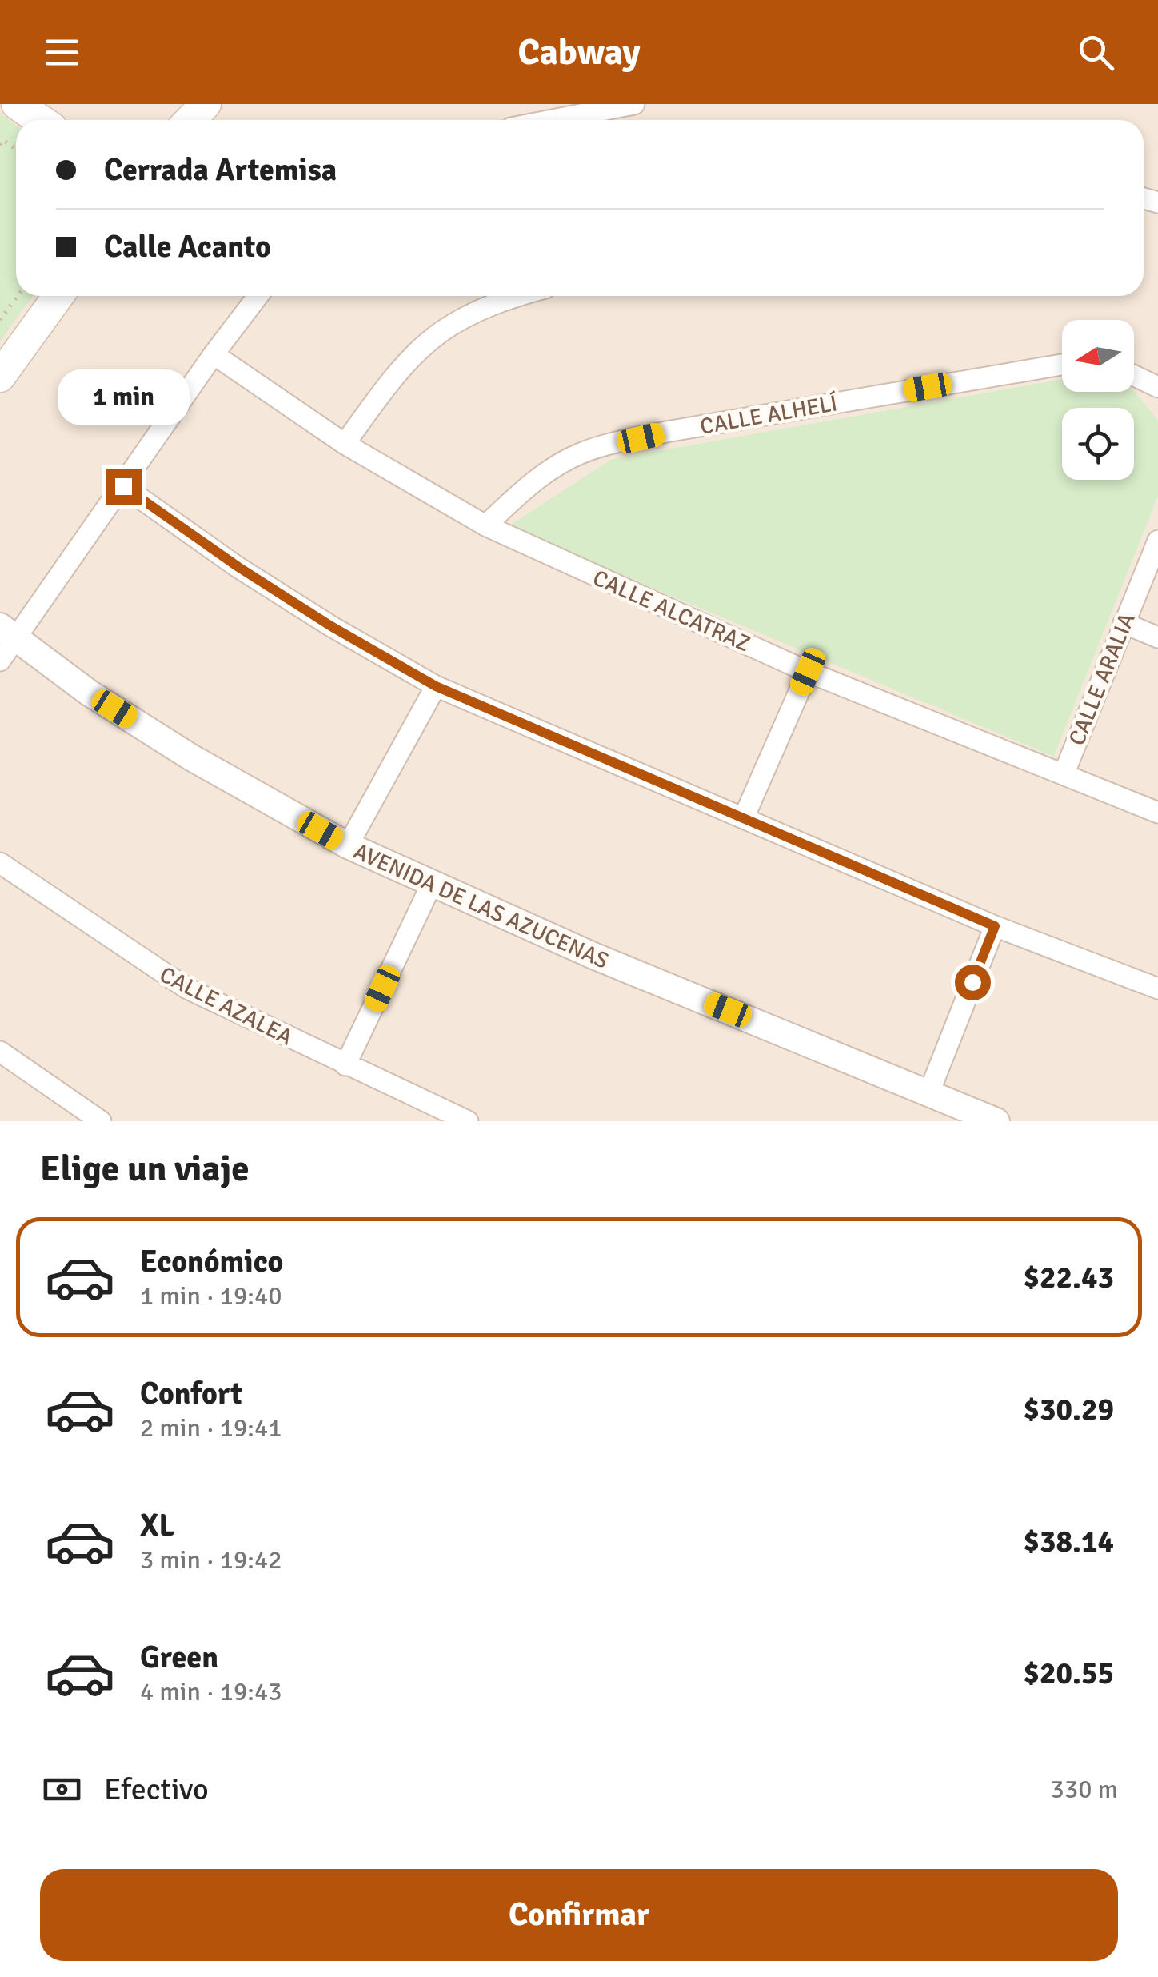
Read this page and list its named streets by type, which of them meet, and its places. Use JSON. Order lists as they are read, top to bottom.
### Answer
{
  "streets": {
    "street": [
      "CALLE ALHELÍ",
      "CALLE ALCATRAZ",
      "CALLE ARALIA",
      "AVENIDA DE LAS AZUCENAS",
      "CALLE AZALEA"
    ]
  },
  "crossings": [
    ["CALLE ALHELÍ", "CALLE ALCATRAZ"],
    ["CALLE ALCATRAZ", "CALLE ARALIA"]
  ],
  "north": "left",
  "page": {
    "header": "Cabway",
    "banner": ["Cerrada Artemisa", "Calle Acanto"],
    "bubble": "1 min",
    "heading": "Elige un viaje",
    "list": [
      {
        "name": "Económico",
        "note": "1 min · 19:40",
        "value": "$22.43"
      },
      {
        "name": "Confort",
        "note": "2 min · 19:41",
        "value": "$30.29"
      },
      {
        "name": "XL",
        "note": "3 min · 19:42",
        "value": "$38.14"
      },
      {
        "name": "Green",
        "note": "4 min · 19:43",
        "value": "$20.55"
      }
    ],
    "pay": ["Efectivo", "330 m"],
    "buttons": "Confirmar"
  }
}
